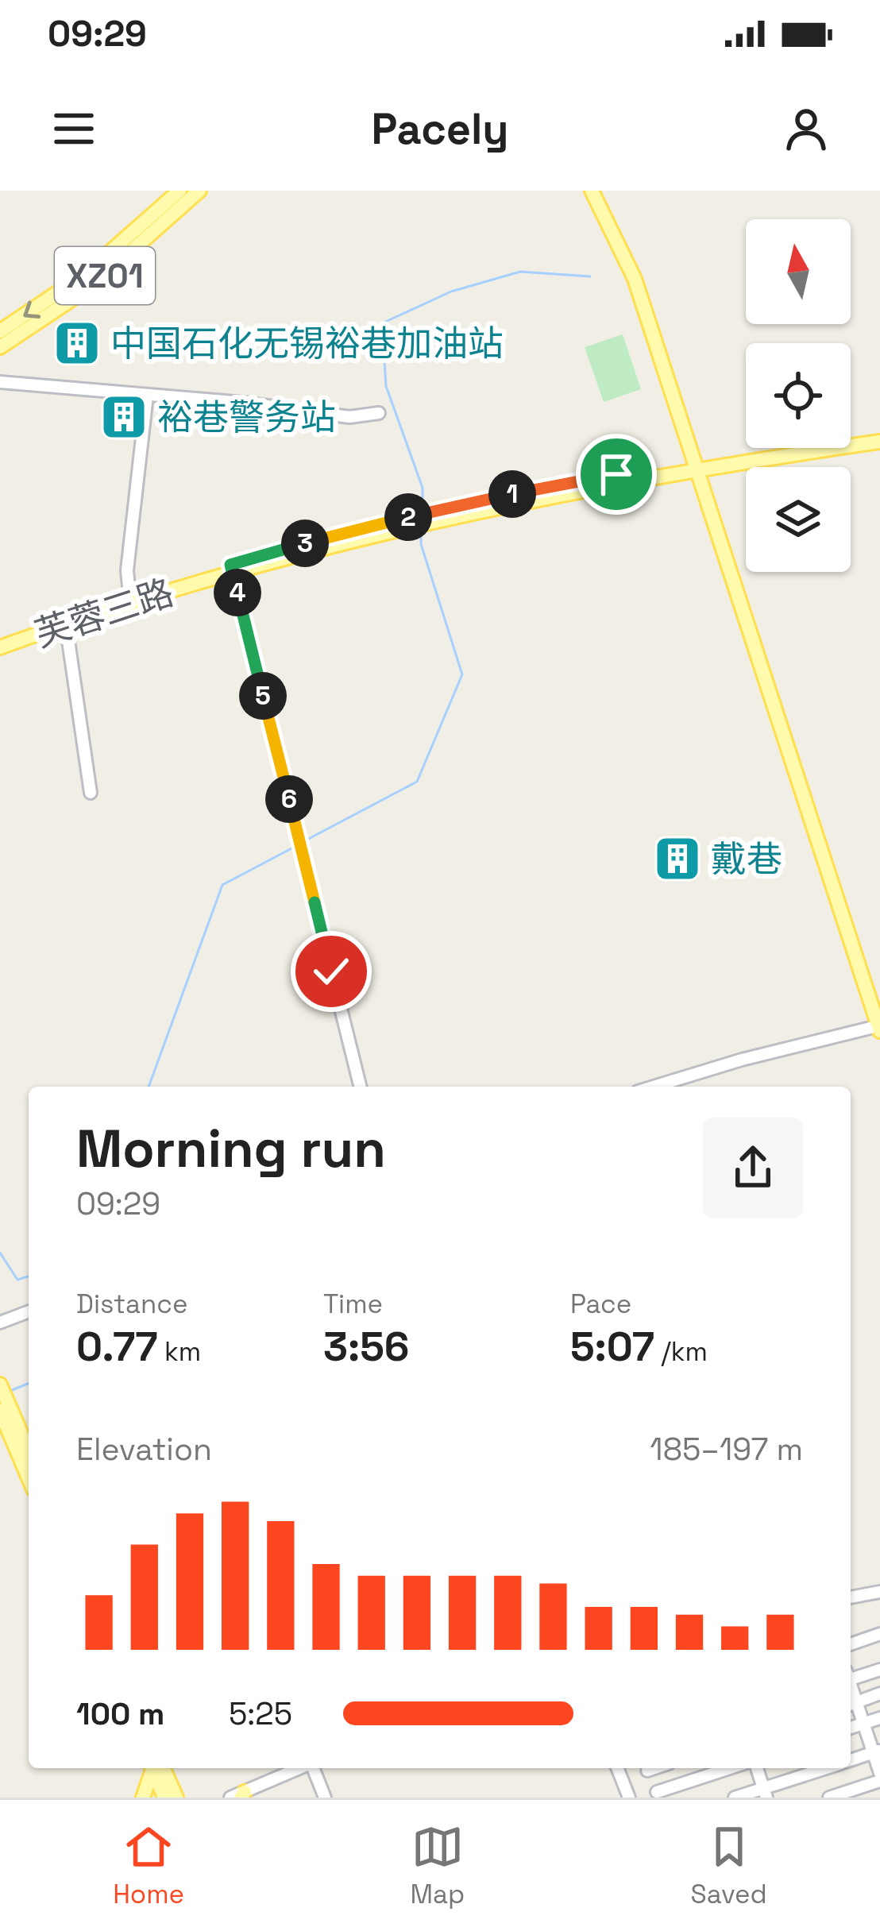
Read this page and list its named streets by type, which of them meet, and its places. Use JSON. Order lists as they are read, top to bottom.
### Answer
{
  "streets": {
    "main road": ["XZ01", "芙蓉三路"]
  },
  "places": {
    "building": ["中国石化无锡裕巷加油站", "裕巷警务站", "戴巷"]
  },
  "north": "top",
  "page": {
    "status": "09:29",
    "header": "Pacely",
    "pins": [
      "1",
      "2",
      "3",
      "4",
      "5",
      "6"
    ],
    "heading": ["Morning run", "09:29"],
    "stats": [
      ["Distance", "0.77 km"],
      ["Time", "3:56"],
      ["Pace", "5:07 /km"]
    ],
    "chart": ["Elevation", "185–197 m"],
    "list": [
      {
        "name": "100 m",
        "note": "5:25"
      }
    ],
    "tabs": ["Home", "Map", "Saved"]
  }
}
